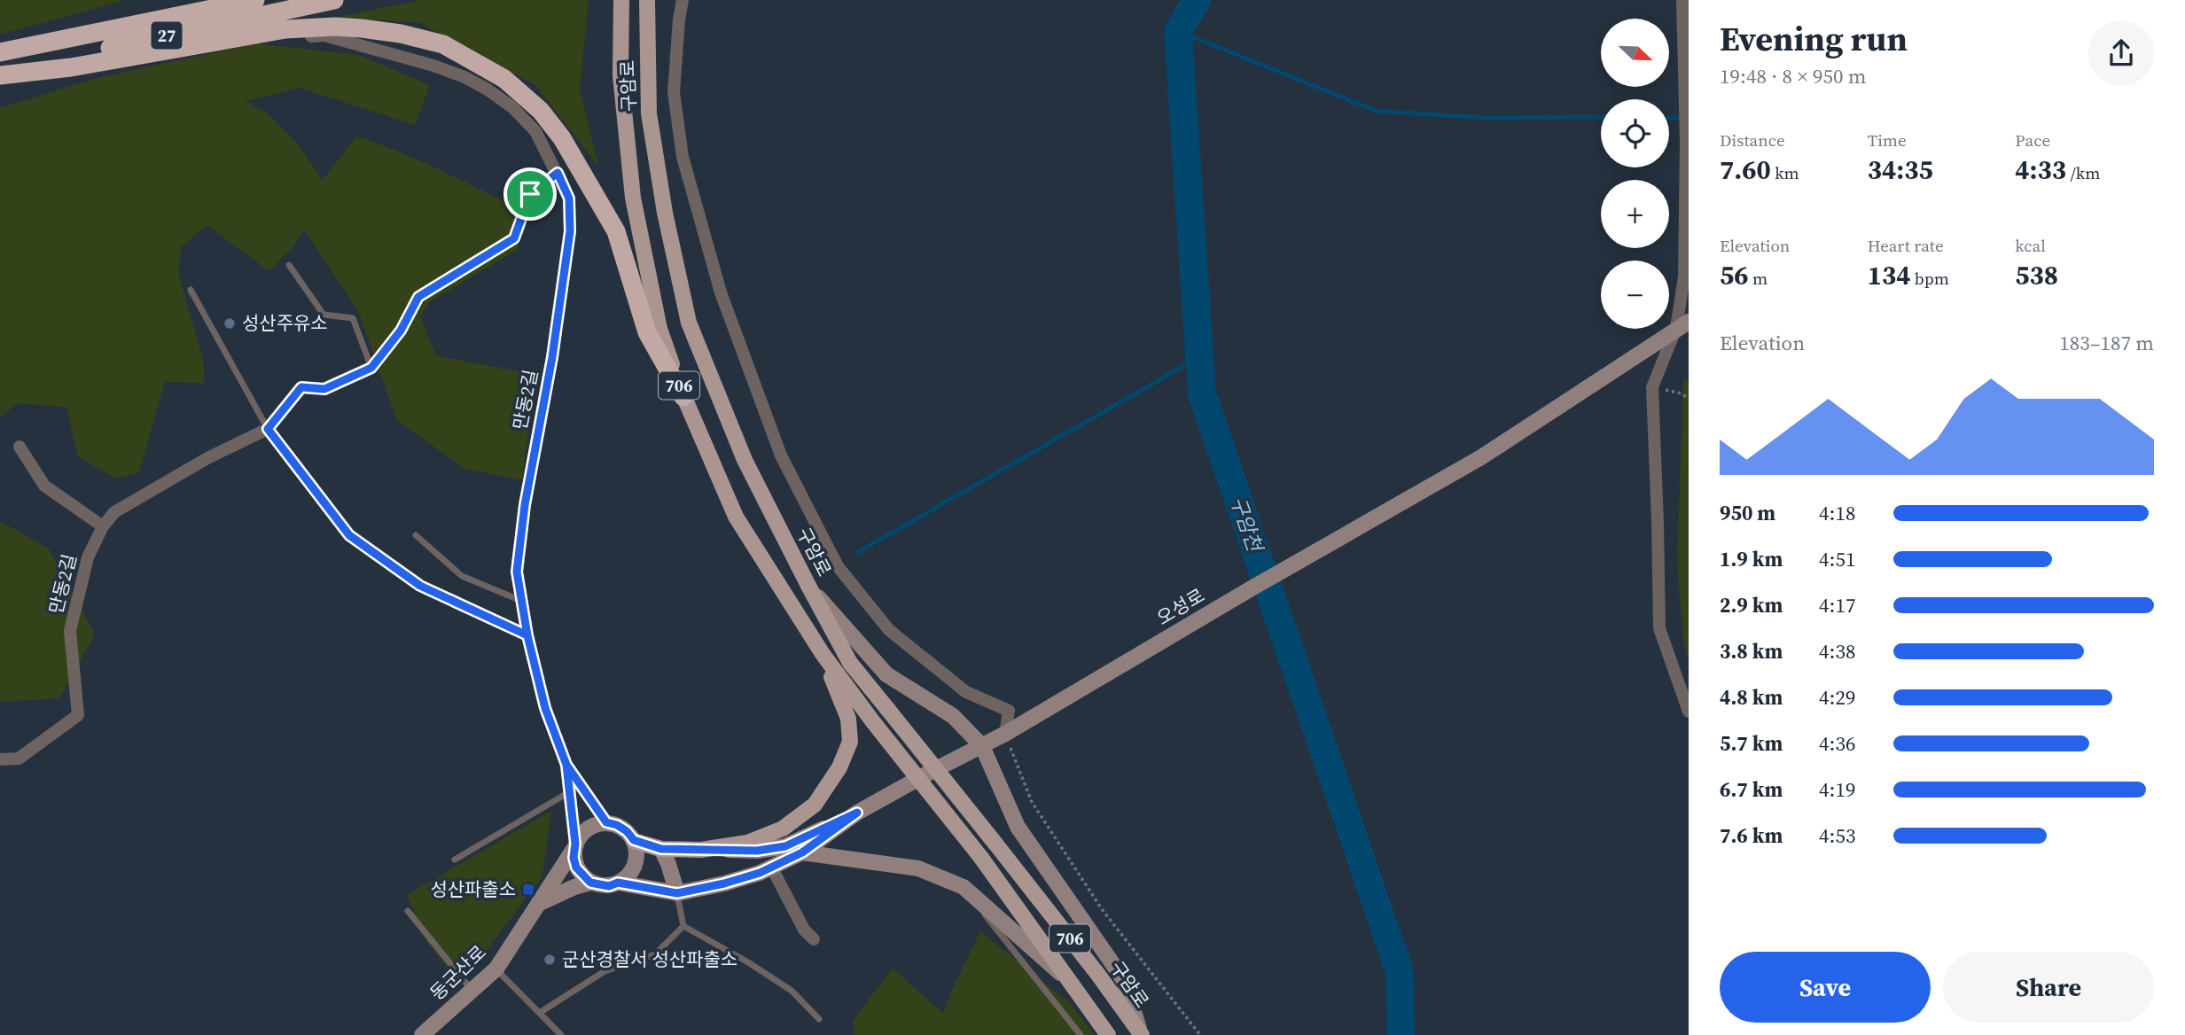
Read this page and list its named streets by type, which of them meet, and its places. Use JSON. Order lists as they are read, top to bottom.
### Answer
{
  "streets": {
    "highway": ["27"],
    "main road": [
      "구암로",
      "706",
      "오성로",
      "동군산로"
    ],
    "street": ["만동2길"]
  },
  "water": ["구암천"],
  "places": {
    "other": ["성산주유소", "군산경찰서 성산파출소"],
    "transit": ["성산파출소"]
  },
  "north": "bottom right",
  "page": {
    "heading": ["Evening run", "19:48 · 8 × 950 m"],
    "map_buttons": ["+", "−"],
    "stats": [
      ["Distance", "7.60 km"],
      ["Time", "34:35"],
      ["Pace", "4:33 /km"],
      ["Elevation", "56 m"],
      ["Heart rate", "134 bpm"],
      ["kcal", "538"]
    ],
    "chart": ["Elevation", "183–187 m"],
    "list": [
      {
        "name": "950 m",
        "note": "4:18"
      },
      {
        "name": "1.9 km",
        "note": "4:51"
      },
      {
        "name": "2.9 km",
        "note": "4:17"
      },
      {
        "name": "3.8 km",
        "note": "4:38"
      },
      {
        "name": "4.8 km",
        "note": "4:29"
      },
      {
        "name": "5.7 km",
        "note": "4:36"
      },
      {
        "name": "6.7 km",
        "note": "4:19"
      },
      {
        "name": "7.6 km",
        "note": "4:53"
      }
    ],
    "buttons": ["Save", "Share"]
  }
}
